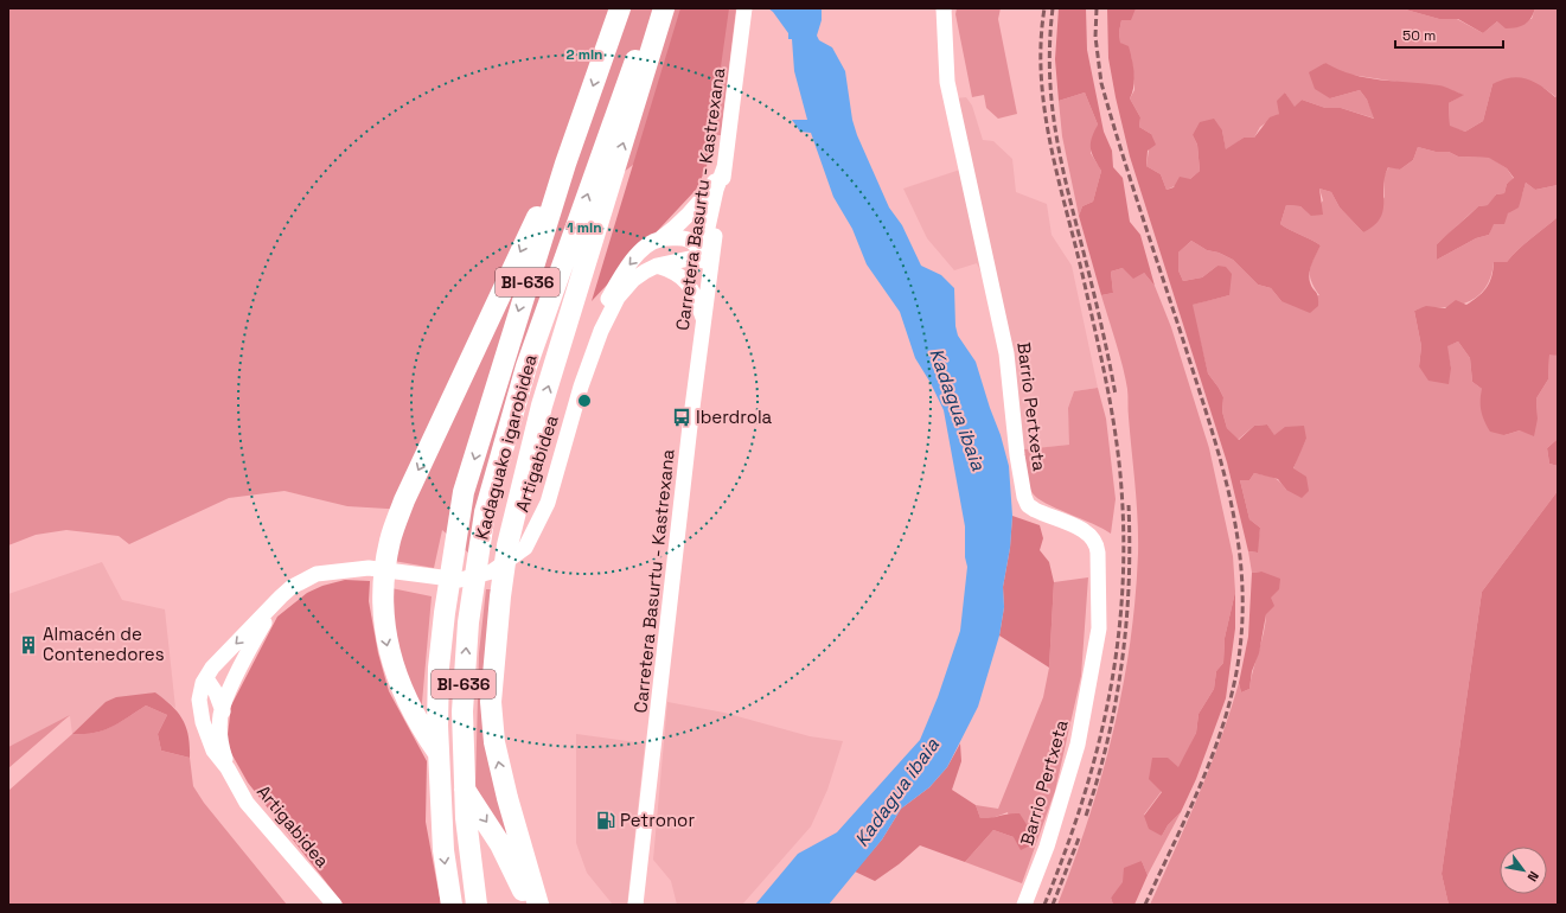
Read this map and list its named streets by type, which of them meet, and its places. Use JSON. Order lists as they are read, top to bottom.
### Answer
{
  "streets": {
    "highway": ["BI-636", "Kadaguako igarobidea"],
    "street": ["Carretera Basurtu - Kastrexana", "Barrio Pertxeta", "Artigabidea"]
  },
  "water": ["Kadagua ibaia"],
  "places": {
    "bus stop": ["Iberdrola"],
    "building": ["Almacén de Contenedores"],
    "fuel station": ["Petronor"]
  },
  "scale_bar": "50 m",
  "north": "bottom right",
  "rings": ["2 min", "1 min"]
}
